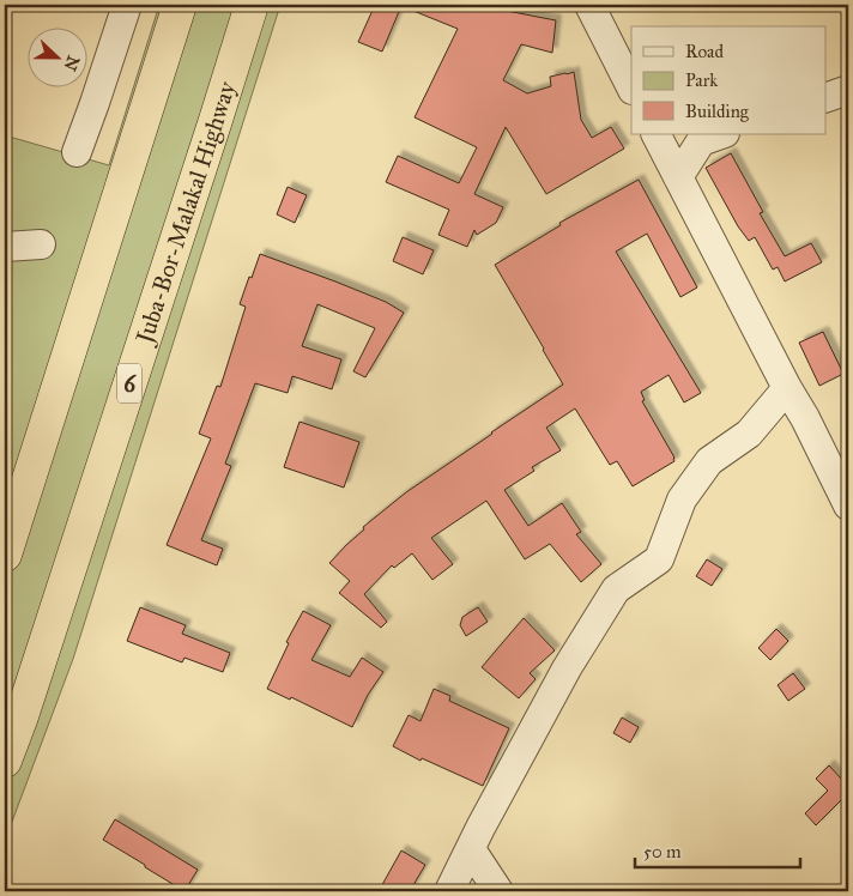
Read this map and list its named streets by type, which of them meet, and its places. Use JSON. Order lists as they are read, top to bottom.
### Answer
{
  "streets": {
    "highway": ["Juba-Bor-Malakal Highway", "6"]
  },
  "legend": ["Road", "Park", "Building"],
  "scale_bar": "50 m",
  "north": "right"
}
